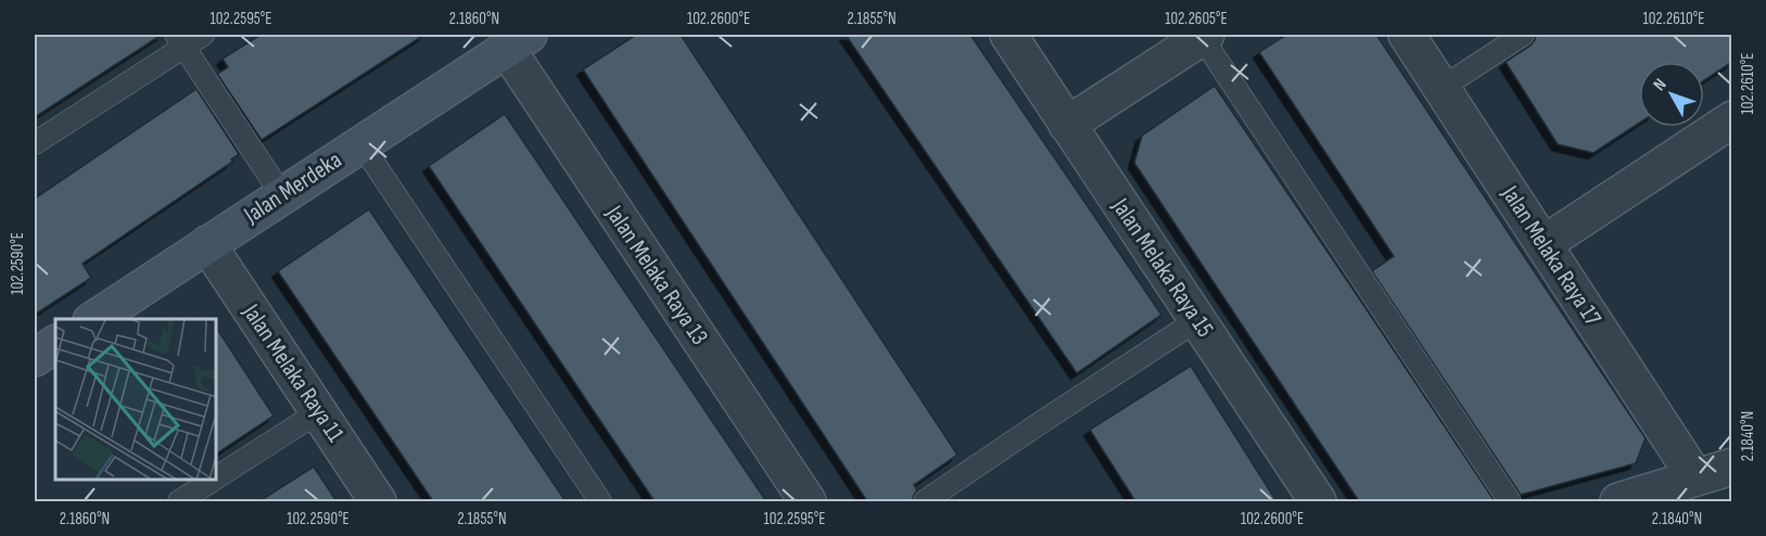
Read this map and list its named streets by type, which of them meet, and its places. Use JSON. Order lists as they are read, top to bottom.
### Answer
{
  "streets": {
    "main road": ["Jalan Merdeka"],
    "street": [
      "Jalan Melaka Raya 17",
      "Jalan Melaka Raya 15",
      "Jalan Melaka Raya 13",
      "Jalan Melaka Raya 11"
    ]
  },
  "crossings": [
    ["Jalan Merdeka", "Jalan Melaka Raya 13"],
    ["Jalan Merdeka", "Jalan Melaka Raya 11"]
  ],
  "north": "top left",
  "coordinates": [
    "102.2595°E",
    "2.1860°N",
    "102.2600°E",
    "2.1855°N",
    "102.2605°E",
    "102.2610°E",
    "102.2590°E",
    "2.1840°N"
  ]
}
